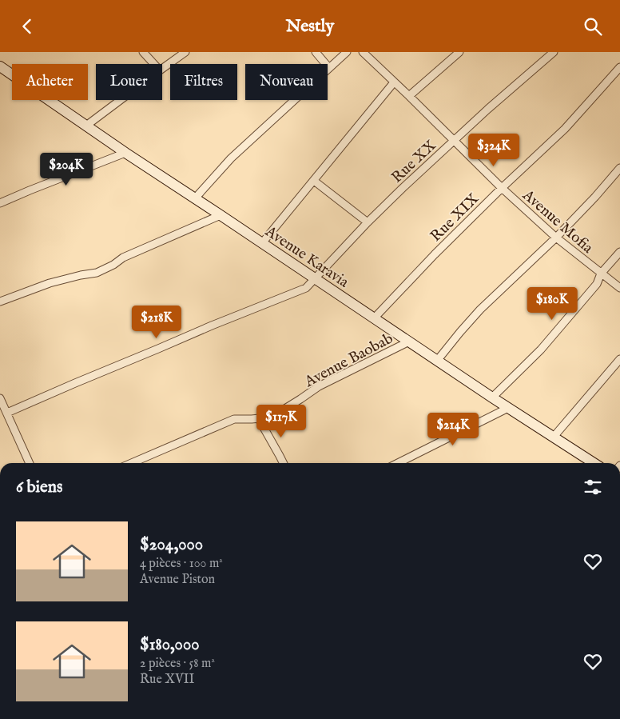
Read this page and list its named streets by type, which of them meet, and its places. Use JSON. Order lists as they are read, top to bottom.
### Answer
{
  "streets": {
    "street": [
      "Rue XX",
      "Rue XIX",
      "Avenue Mofia",
      "Avenue Karavia",
      "Avenue Baobab"
    ]
  },
  "crossings": [
    ["Rue XX", "Avenue Mofia"],
    ["Rue XX", "Avenue Karavia"],
    ["Rue XIX", "Avenue Mofia"],
    ["Rue XIX", "Avenue Karavia"],
    ["Avenue Karavia", "Avenue Baobab"]
  ],
  "page": {
    "header": "Nestly",
    "chip": [
      "Acheter",
      "Louer",
      "Filtres",
      "Nouveau"
    ],
    "price": [
      "$324K",
      "$204K",
      "$180K",
      "$218K",
      "$117K",
      "$214K"
    ],
    "heading": "6 biens",
    "list": [
      {
        "name": "$204,000",
        "note": "4 pièces · 100 m² · Avenue Piston"
      },
      {
        "name": "$180,000",
        "note": "2 pièces · 58 m² · Rue XVII"
      }
    ]
  }
}
